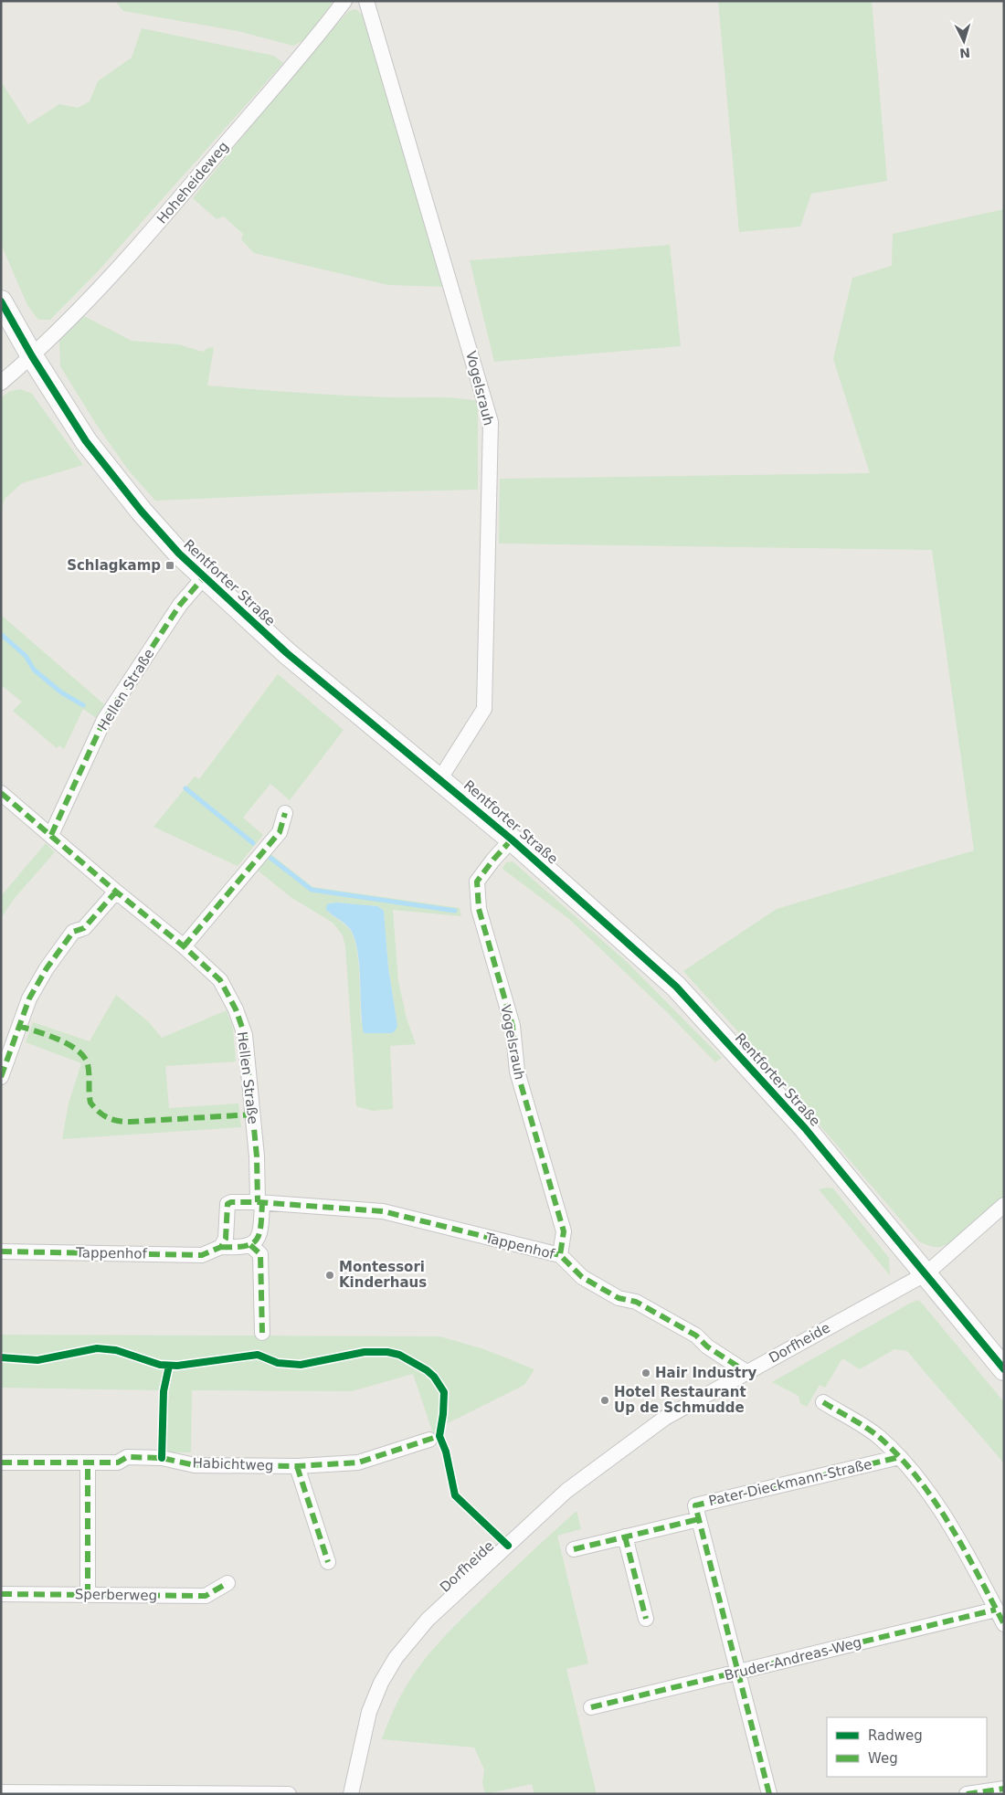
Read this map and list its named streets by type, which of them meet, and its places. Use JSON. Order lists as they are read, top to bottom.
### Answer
{
  "streets": {
    "main road": ["Rentforter Straße"],
    "street": [
      "Hoheheideweg",
      "Vogelsrauh",
      "Hellen Straße",
      "Tappenhof",
      "Dorfheide",
      "Habichtweg",
      "Pater-Dieckmann-Straße",
      "Sperberweg",
      "Bruder-Andreas-Weg"
    ]
  },
  "crossings": [
    ["Hoheheideweg", "Rentforter Straße"],
    ["Vogelsrauh", "Rentforter Straße"],
    ["Vogelsrauh", "Tappenhof"],
    ["Rentforter Straße", "Hellen Straße"],
    ["Rentforter Straße", "Dorfheide"],
    ["Hellen Straße", "Tappenhof"],
    ["Tappenhof", "Dorfheide"],
    ["Pater-Dieckmann-Straße", "Bruder-Andreas-Weg"]
  ],
  "places": {
    "transit": ["Schlagkamp"],
    "other": ["Montessori Kinderhaus", "Hair Industry", "Hotel Restaurant Up de Schmudde"]
  },
  "legend": ["Radweg", "Weg"],
  "north": "bottom"
}
